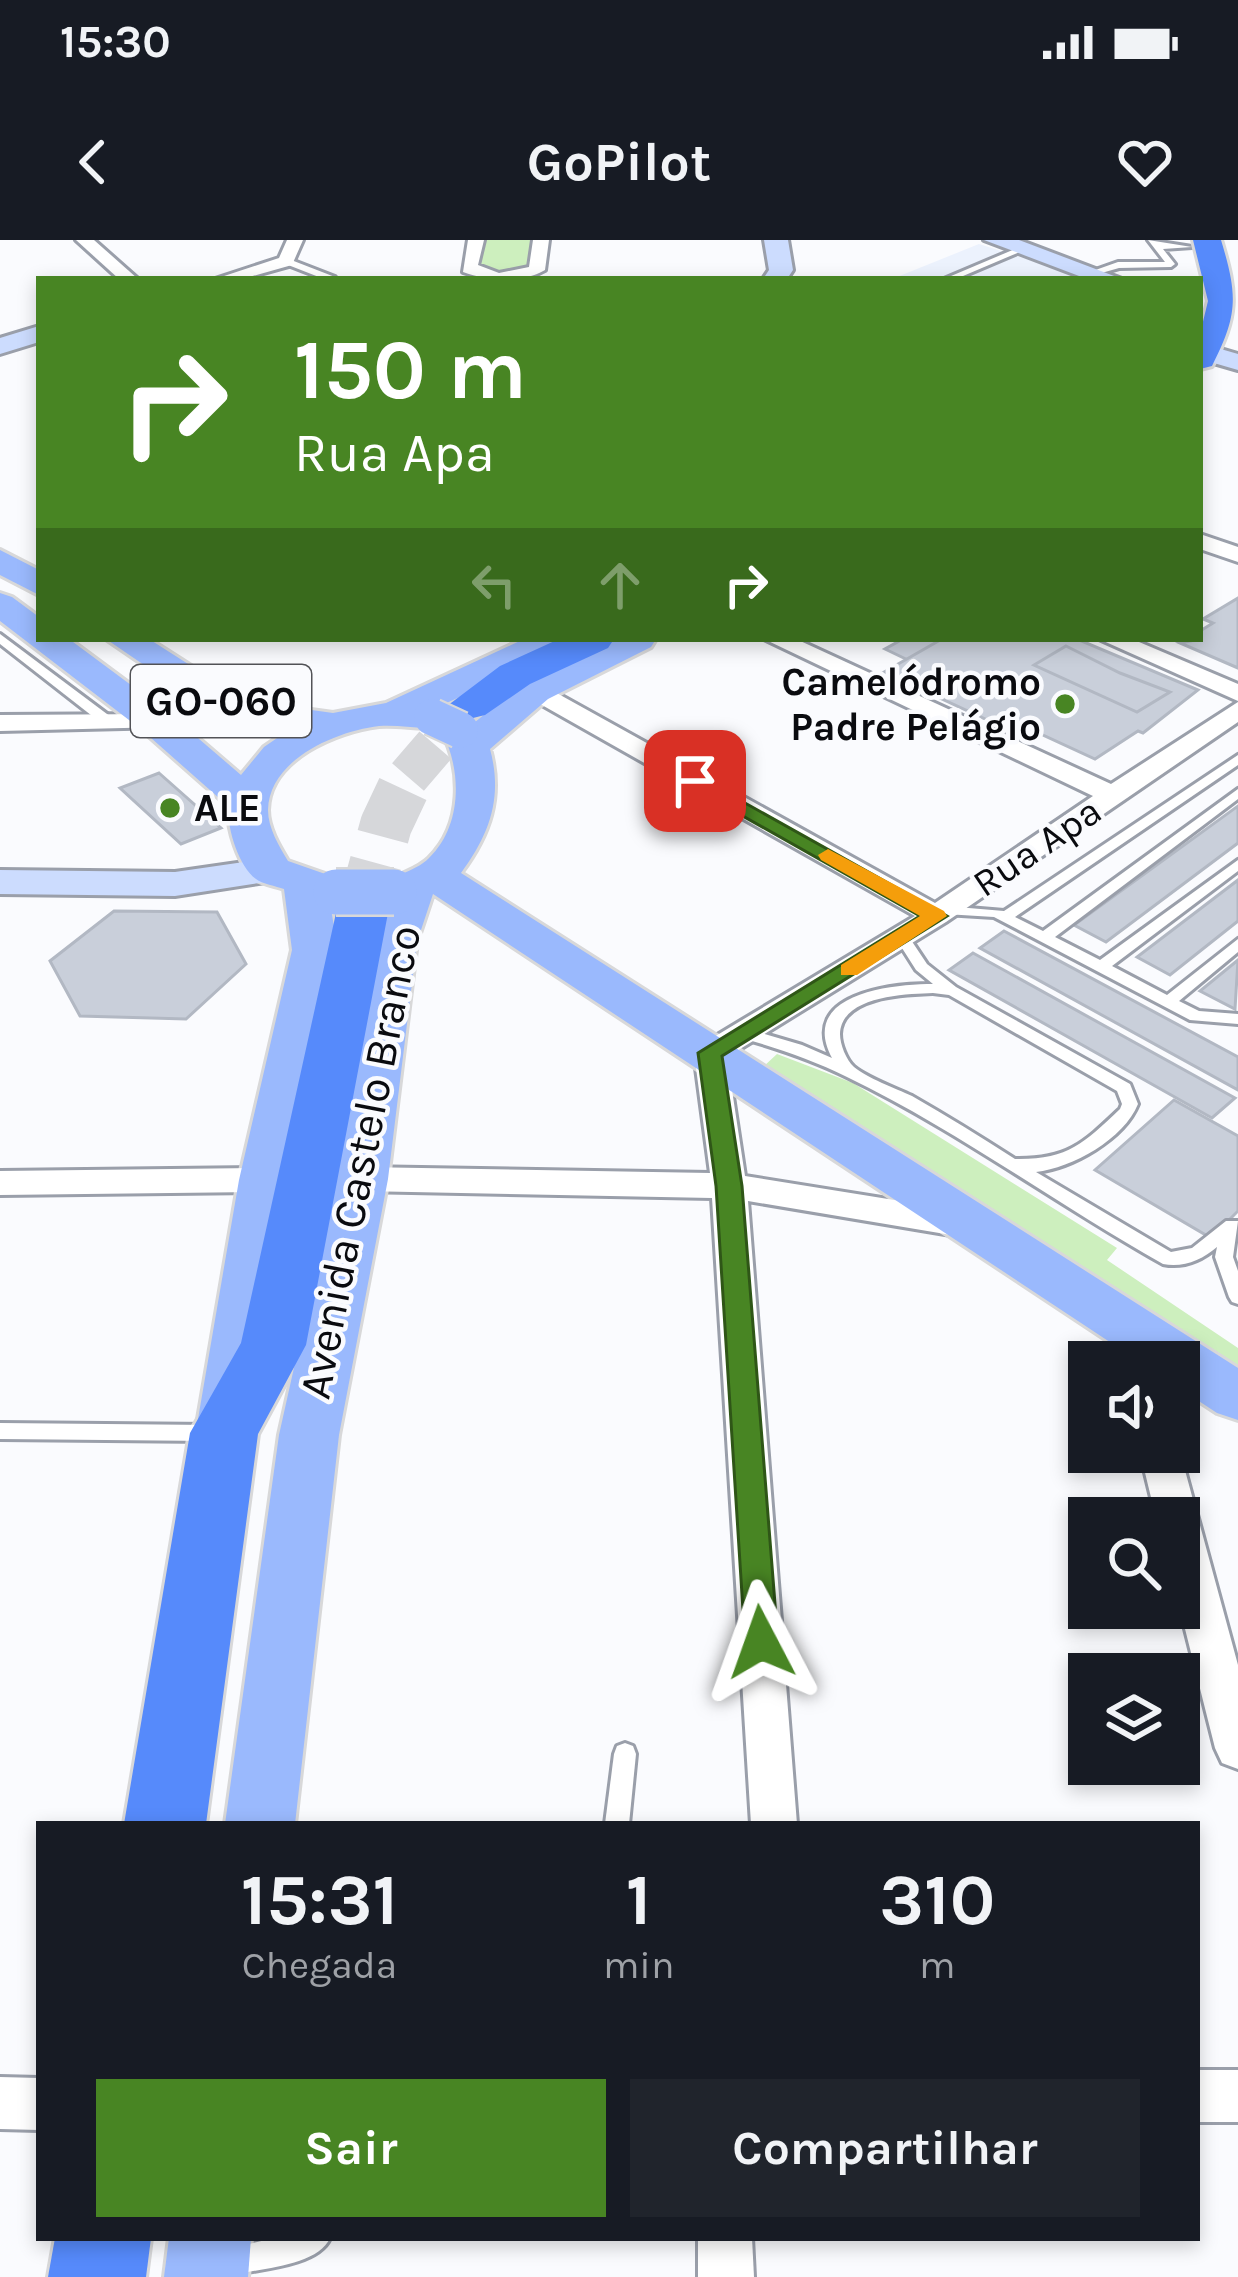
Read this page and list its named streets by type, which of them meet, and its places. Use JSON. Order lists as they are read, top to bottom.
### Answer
{
  "streets": {
    "highway": ["Avenida Castelo Branco"],
    "main road": ["GO-060"],
    "street": ["Rua Apa"]
  },
  "crossings": [
    ["GO-060", "Avenida Castelo Branco"]
  ],
  "places": ["Camelódromo Padre Pelágio", "ALE"],
  "page": {
    "status": "15:30",
    "header": "GoPilot",
    "turn": ["150 m", "Rua Apa"],
    "eta": [
      "15:31",
      "Chegada",
      "1",
      "min",
      "310",
      "m"
    ],
    "buttons": ["Sair", "Compartilhar"]
  }
}
